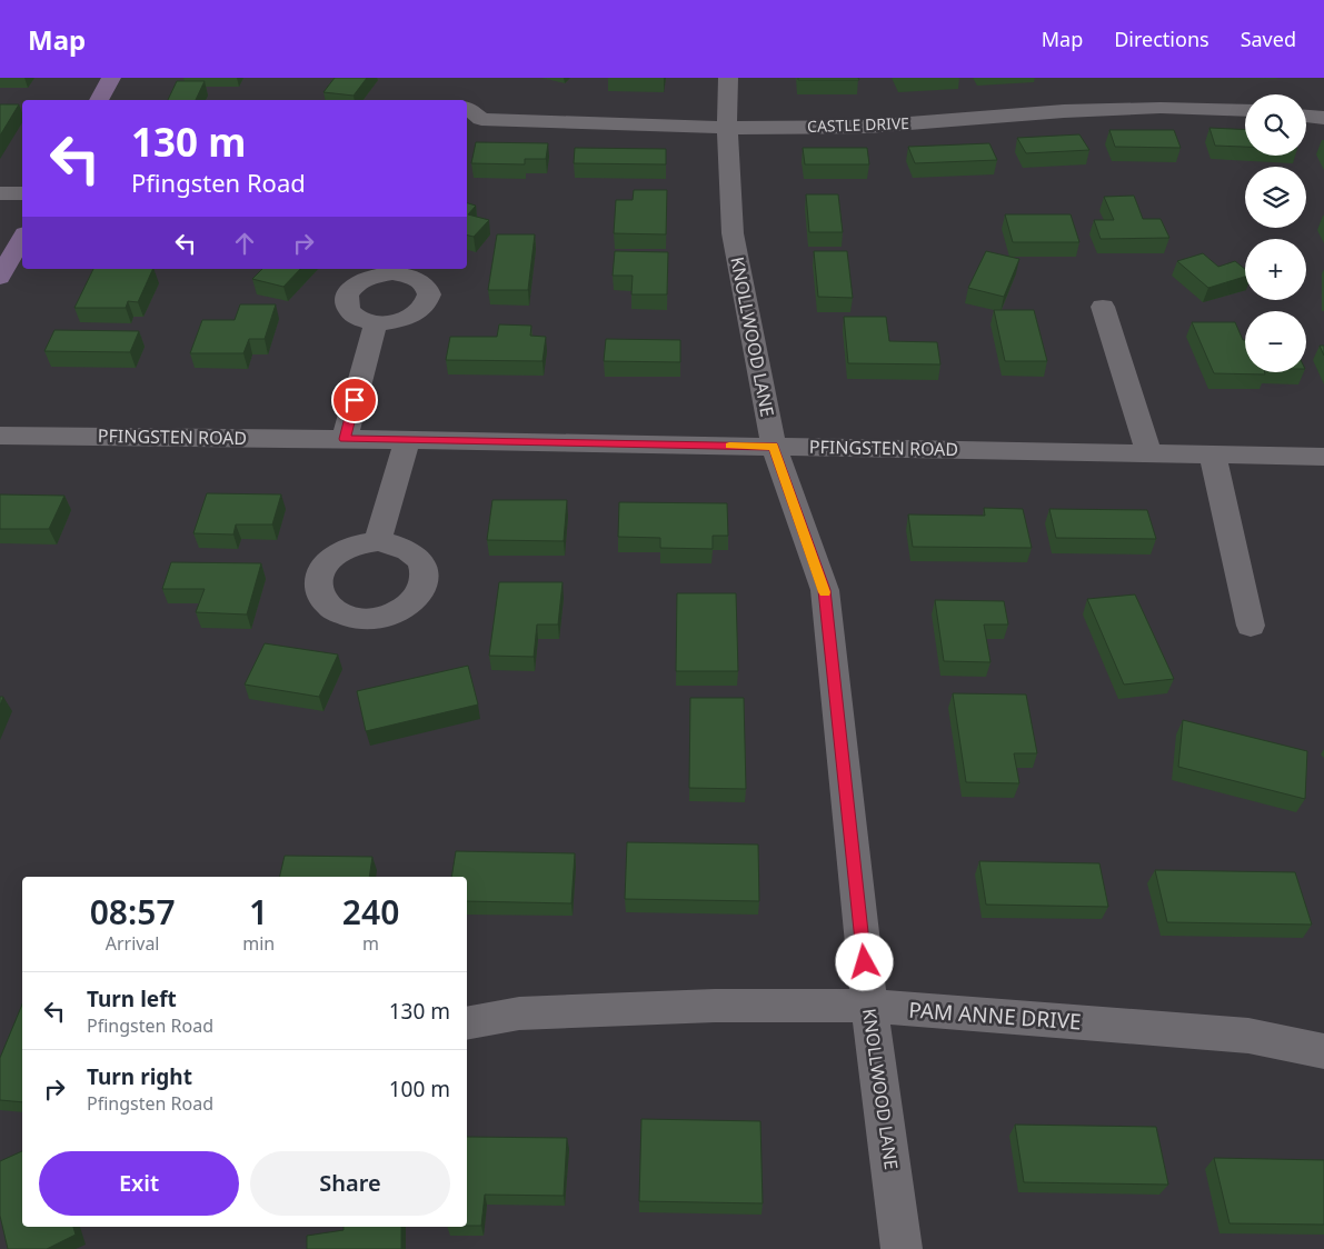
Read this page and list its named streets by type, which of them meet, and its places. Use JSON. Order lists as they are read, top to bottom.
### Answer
{
  "streets": {
    "street": [
      "CASTLE DRIVE",
      "KNOLLWOOD LANE",
      "PFINGSTEN ROAD",
      "PAM ANNE DRIVE"
    ]
  },
  "crossings": [
    ["CASTLE DRIVE", "KNOLLWOOD LANE"],
    ["KNOLLWOOD LANE", "PFINGSTEN ROAD"],
    ["KNOLLWOOD LANE", "PAM ANNE DRIVE"]
  ],
  "page": {
    "header": "Map",
    "nav": ["Map", "Directions", "Saved"],
    "map_buttons": ["+", "−"],
    "turn": ["130 m", "Pfingsten Road"],
    "eta": [
      "08:57",
      "Arrival",
      "1",
      "min",
      "240",
      "m"
    ],
    "list": [
      {
        "name": "Turn left",
        "note": "Pfingsten Road",
        "value": "130 m"
      },
      {
        "name": "Turn right",
        "note": "Pfingsten Road",
        "value": "100 m"
      }
    ],
    "buttons": ["Exit", "Share"]
  }
}
